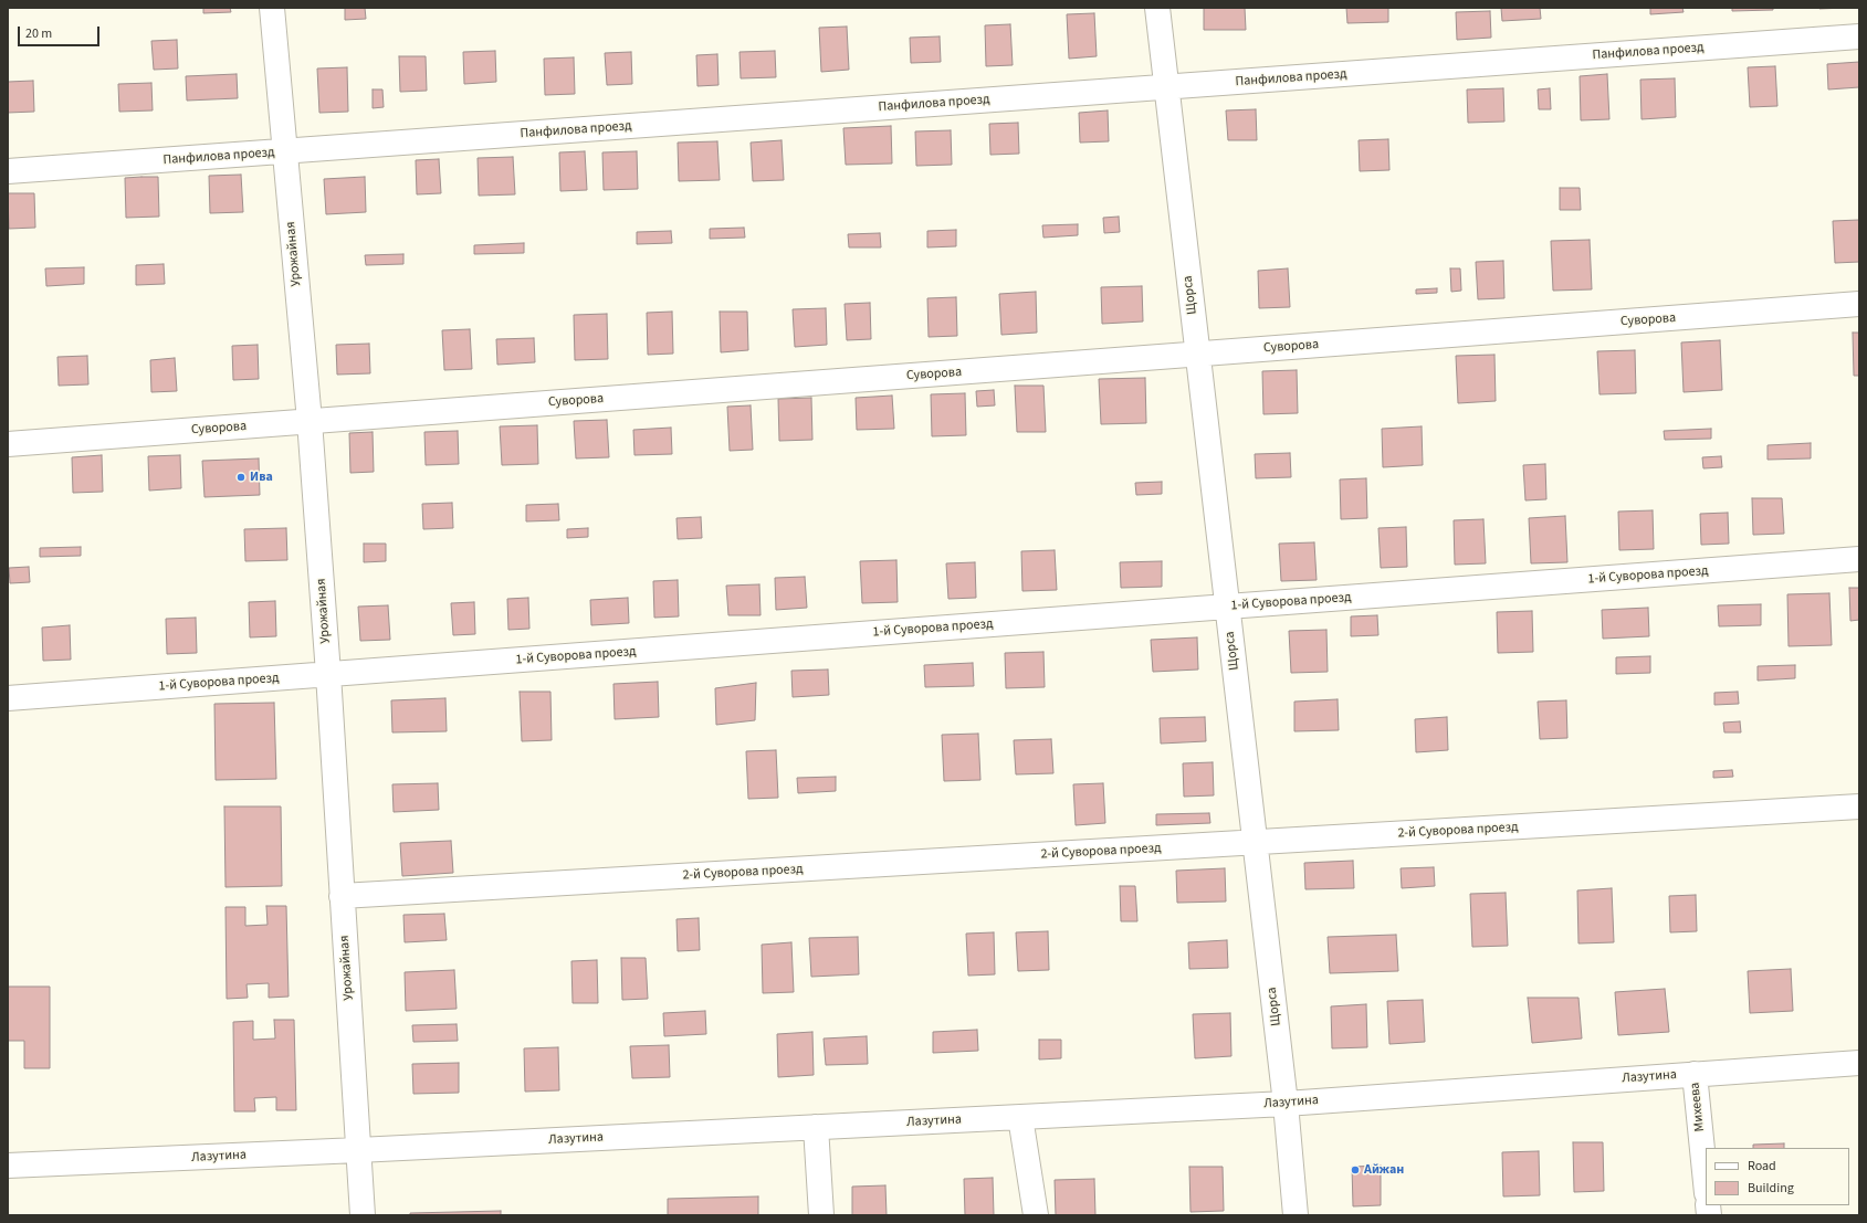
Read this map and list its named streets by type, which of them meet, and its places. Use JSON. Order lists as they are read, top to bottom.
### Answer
{
  "streets": {
    "street": [
      "Панфилова проезд",
      "Урожайная",
      "Щорса",
      "Суворова",
      "1-й Суворова проезд",
      "2-й Суворова проезд",
      "Лазутина",
      "Михеева"
    ]
  },
  "crossings": [
    ["Панфилова проезд", "Урожайная"],
    ["Панфилова проезд", "Щорса"],
    ["Урожайная", "Суворова"],
    ["Урожайная", "1-й Суворова проезд"],
    ["Урожайная", "2-й Суворова проезд"],
    ["Урожайная", "Лазутина"],
    ["Щорса", "Суворова"],
    ["Щорса", "1-й Суворова проезд"],
    ["Щорса", "2-й Суворова проезд"],
    ["Щорса", "Лазутина"],
    ["Лазутина", "Михеева"]
  ],
  "places": ["Ива", "Айжан"],
  "legend": ["Road", "Building"],
  "scale_bar": "20 m"
}
